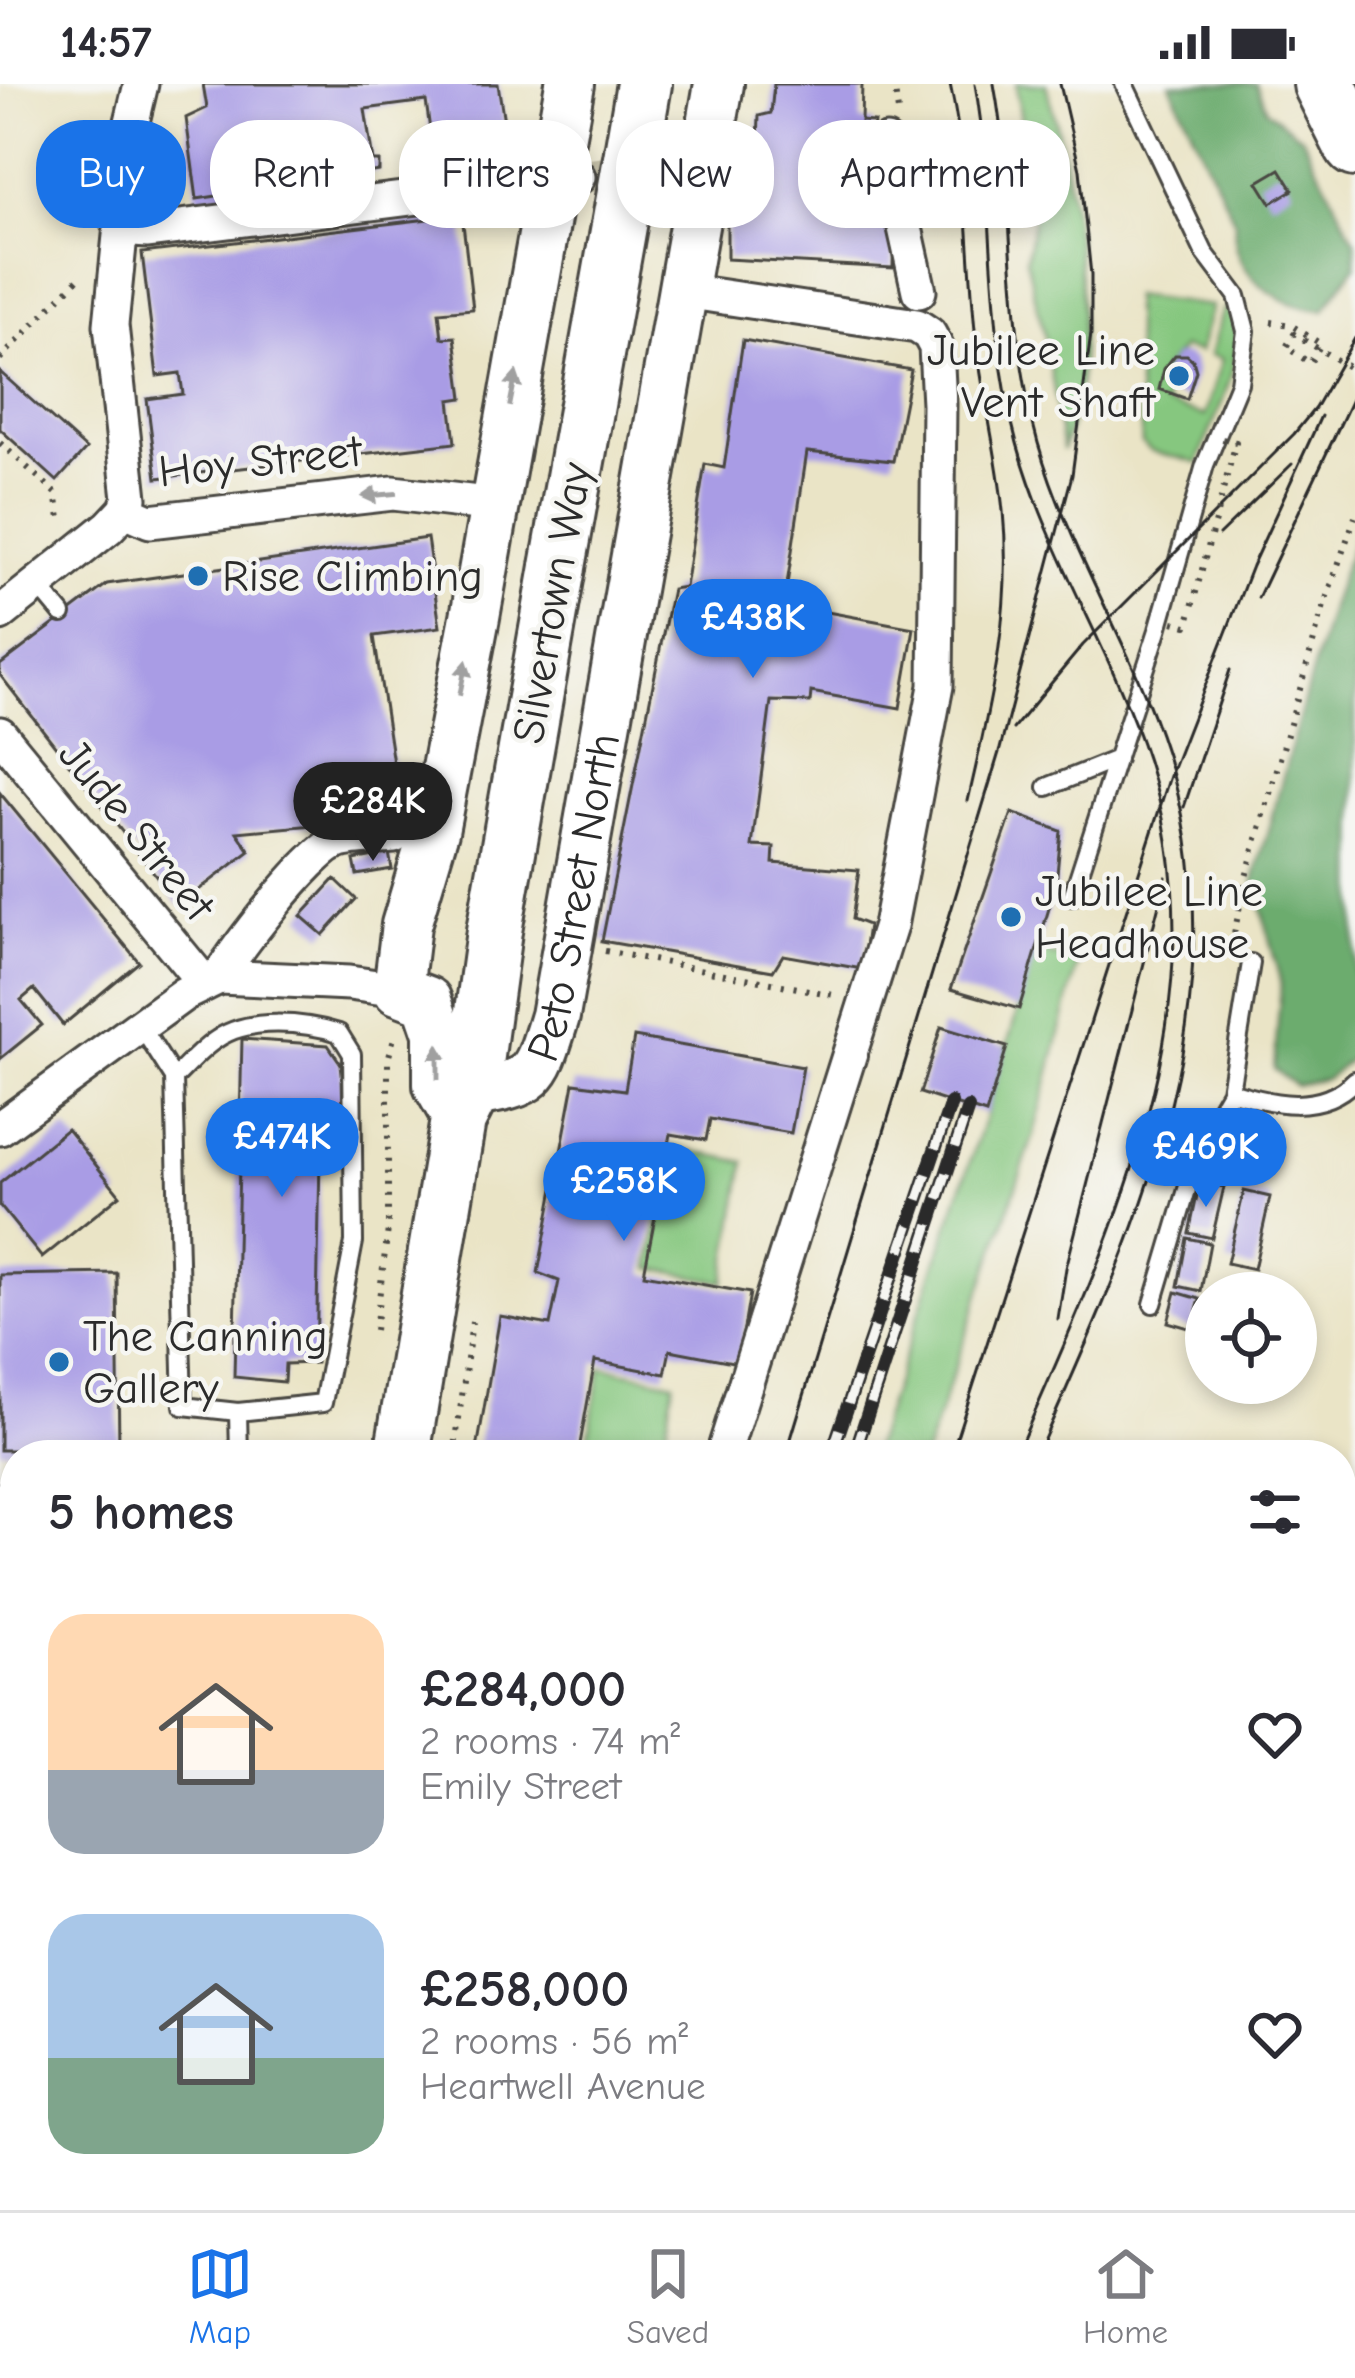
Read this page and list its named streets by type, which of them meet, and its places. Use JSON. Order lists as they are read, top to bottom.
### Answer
{
  "streets": {
    "main road": ["Silvertown Way"],
    "street": ["Hoy Street", "Jude Street", "Peto Street North"]
  },
  "crossings": [
    ["Hoy Street", "Silvertown Way"],
    ["Silvertown Way", "Peto Street North"]
  ],
  "places": [
    "Jubilee Line Vent Shaft",
    "Rise Climbing",
    "Jubilee Line Headhouse",
    "The Canning Gallery"
  ],
  "page": {
    "status": "14:57",
    "chip": [
      "Buy",
      "Rent",
      "Filters",
      "New",
      "Apartment"
    ],
    "price": [
      "£438K",
      "£284K",
      "£474K",
      "£469K",
      "£258K"
    ],
    "heading": "5 homes",
    "list": [
      {
        "name": "£284,000",
        "note": "2 rooms · 74 m² · Emily Street"
      },
      {
        "name": "£258,000",
        "note": "2 rooms · 56 m² · Heartwell Avenue"
      }
    ],
    "tabs": ["Map", "Saved", "Home"]
  }
}
